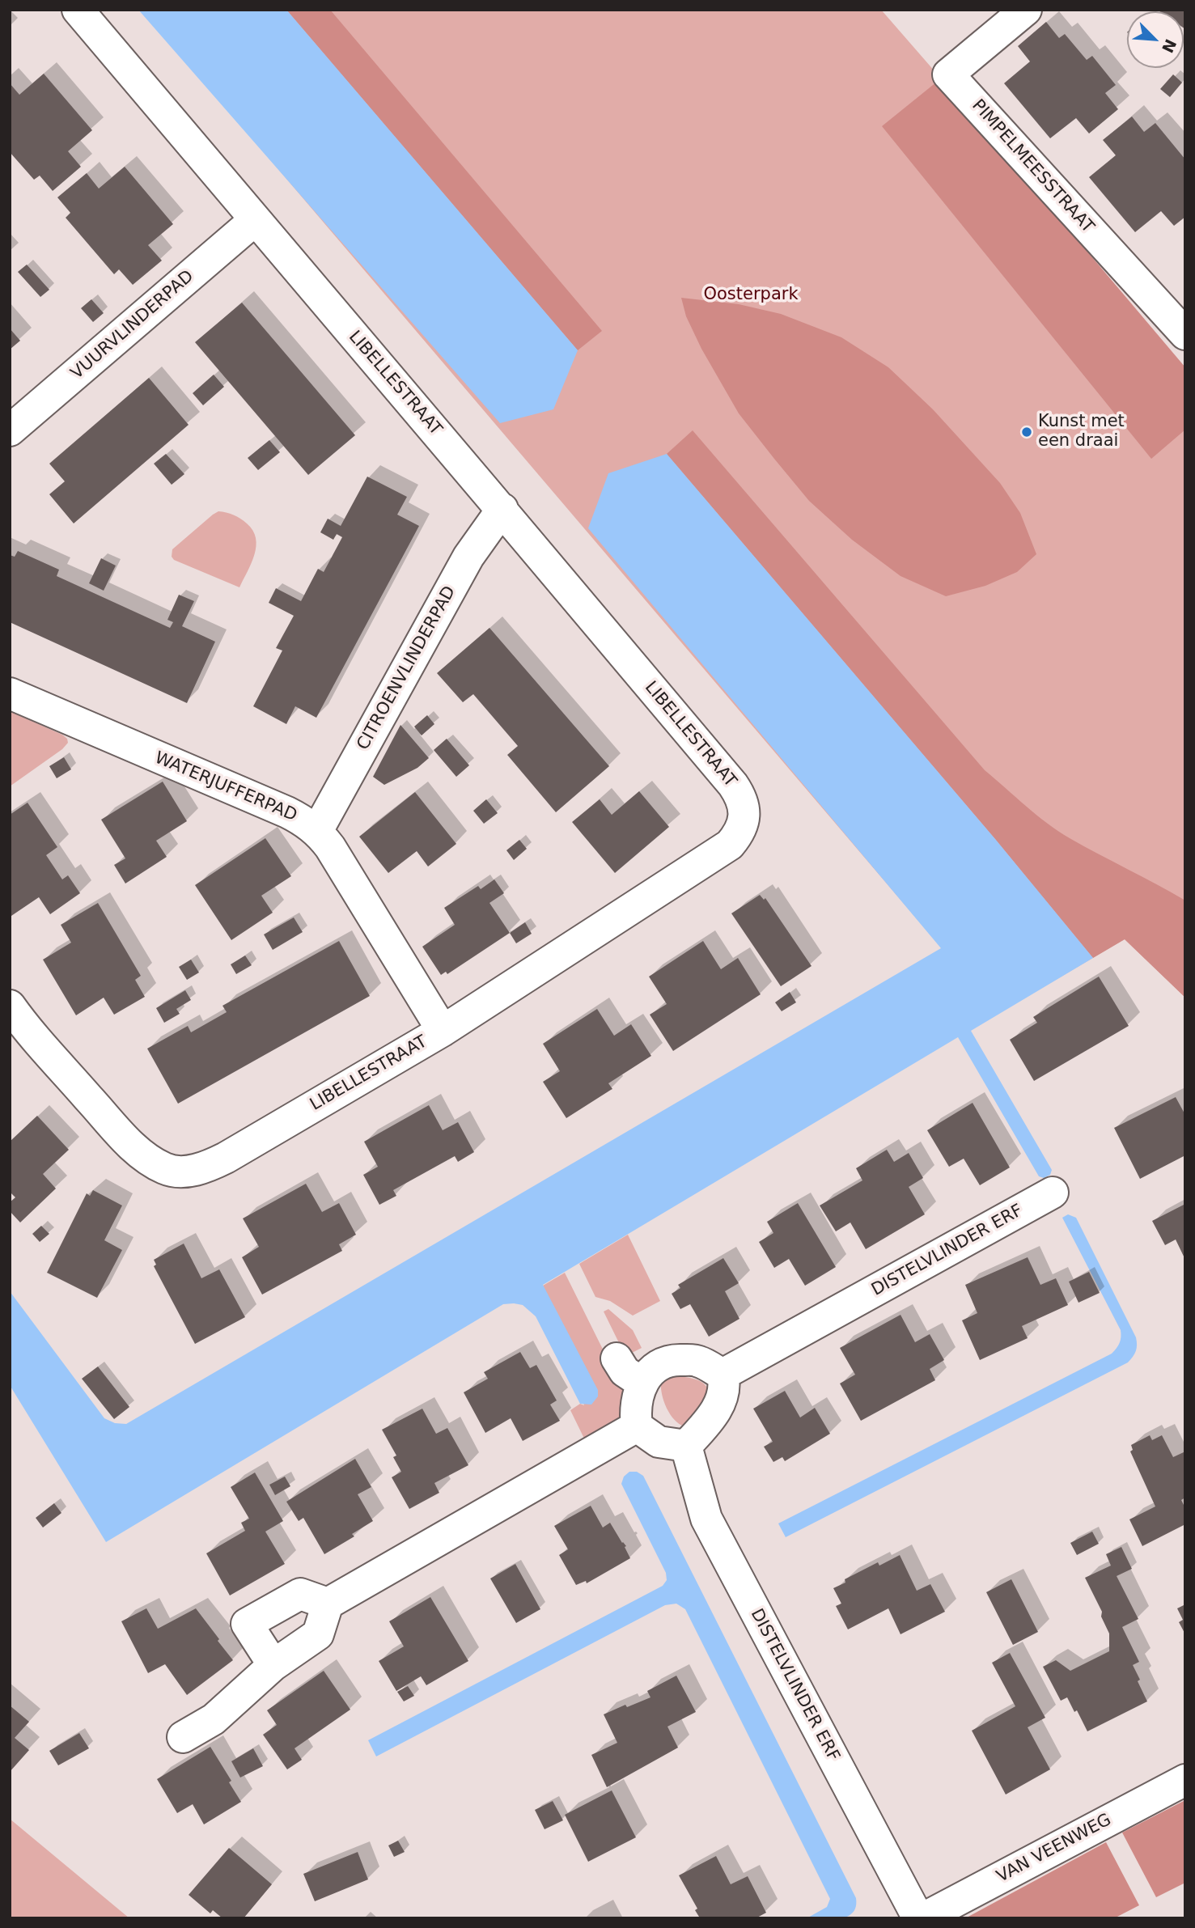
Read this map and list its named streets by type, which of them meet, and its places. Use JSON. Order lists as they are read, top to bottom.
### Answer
{
  "streets": {
    "street": [
      "PIMPELMEESSTRAAT",
      "VUURVLINDERPAD",
      "LIBELLESTRAAT",
      "CITROENVLINDERPAD",
      "WATERJUFFERPAD",
      "DISTELVLINDER ERF",
      "VAN VEENWEG"
    ]
  },
  "crossings": [
    ["VUURVLINDERPAD", "LIBELLESTRAAT"],
    ["LIBELLESTRAAT", "CITROENVLINDERPAD"],
    ["LIBELLESTRAAT", "WATERJUFFERPAD"],
    ["CITROENVLINDERPAD", "WATERJUFFERPAD"]
  ],
  "parks": ["Oosterpark"],
  "places": ["Kunst met een draai"],
  "north": "bottom right"
}
